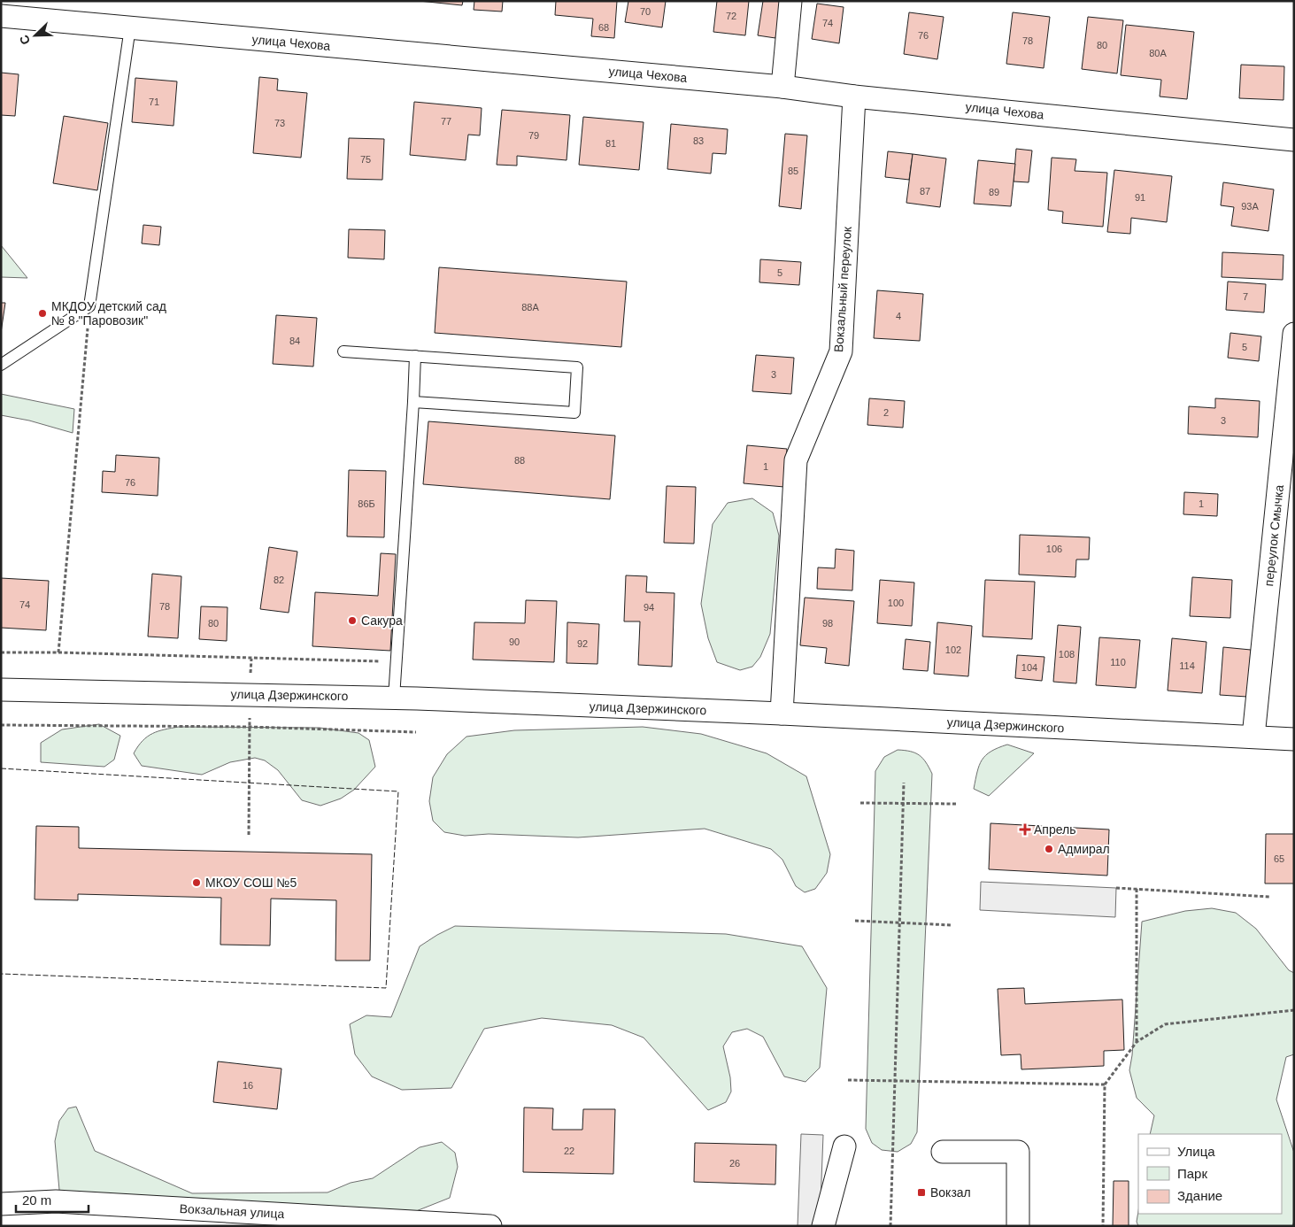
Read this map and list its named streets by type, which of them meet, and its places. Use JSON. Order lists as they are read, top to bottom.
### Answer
{
  "streets": {
    "street": [
      "улица Чехова",
      "Вокзальный переулок",
      "переулок Смычка",
      "улица Дзержинского",
      "Вокзальная улица"
    ]
  },
  "crossings": [
    ["улица Чехова", "Вокзальный переулок"],
    ["Вокзальный переулок", "улица Дзержинского"],
    ["переулок Смычка", "улица Дзержинского"]
  ],
  "places": {
    "other": [
      "МКДОУ детский сад № 8 \"Паровозик\"",
      "Сакура",
      "Адмирал",
      "МКОУ СОШ №5"
    ],
    "health": ["Апрель"],
    "transit": ["Вокзал"]
  },
  "house_numbers": [
    "70",
    "72",
    "74",
    "68",
    "76",
    "78",
    "80",
    "80А",
    "71",
    "77",
    "73",
    "79",
    "83",
    "81",
    "75",
    "85",
    "87",
    "89",
    "91",
    "93А",
    "5",
    "7",
    "88А",
    "4",
    "84",
    "5",
    "3",
    "2",
    "3",
    "88",
    "1",
    "76",
    "86Б",
    "1",
    "106",
    "82",
    "100",
    "74",
    "78",
    "94",
    "80",
    "98",
    "90",
    "92",
    "102",
    "108",
    "110",
    "114",
    "104",
    "65",
    "16",
    "22",
    "26"
  ],
  "legend": ["Улица", "Парк", "Здание"],
  "scale_bar": "20 m",
  "north": "bottom left"
}
